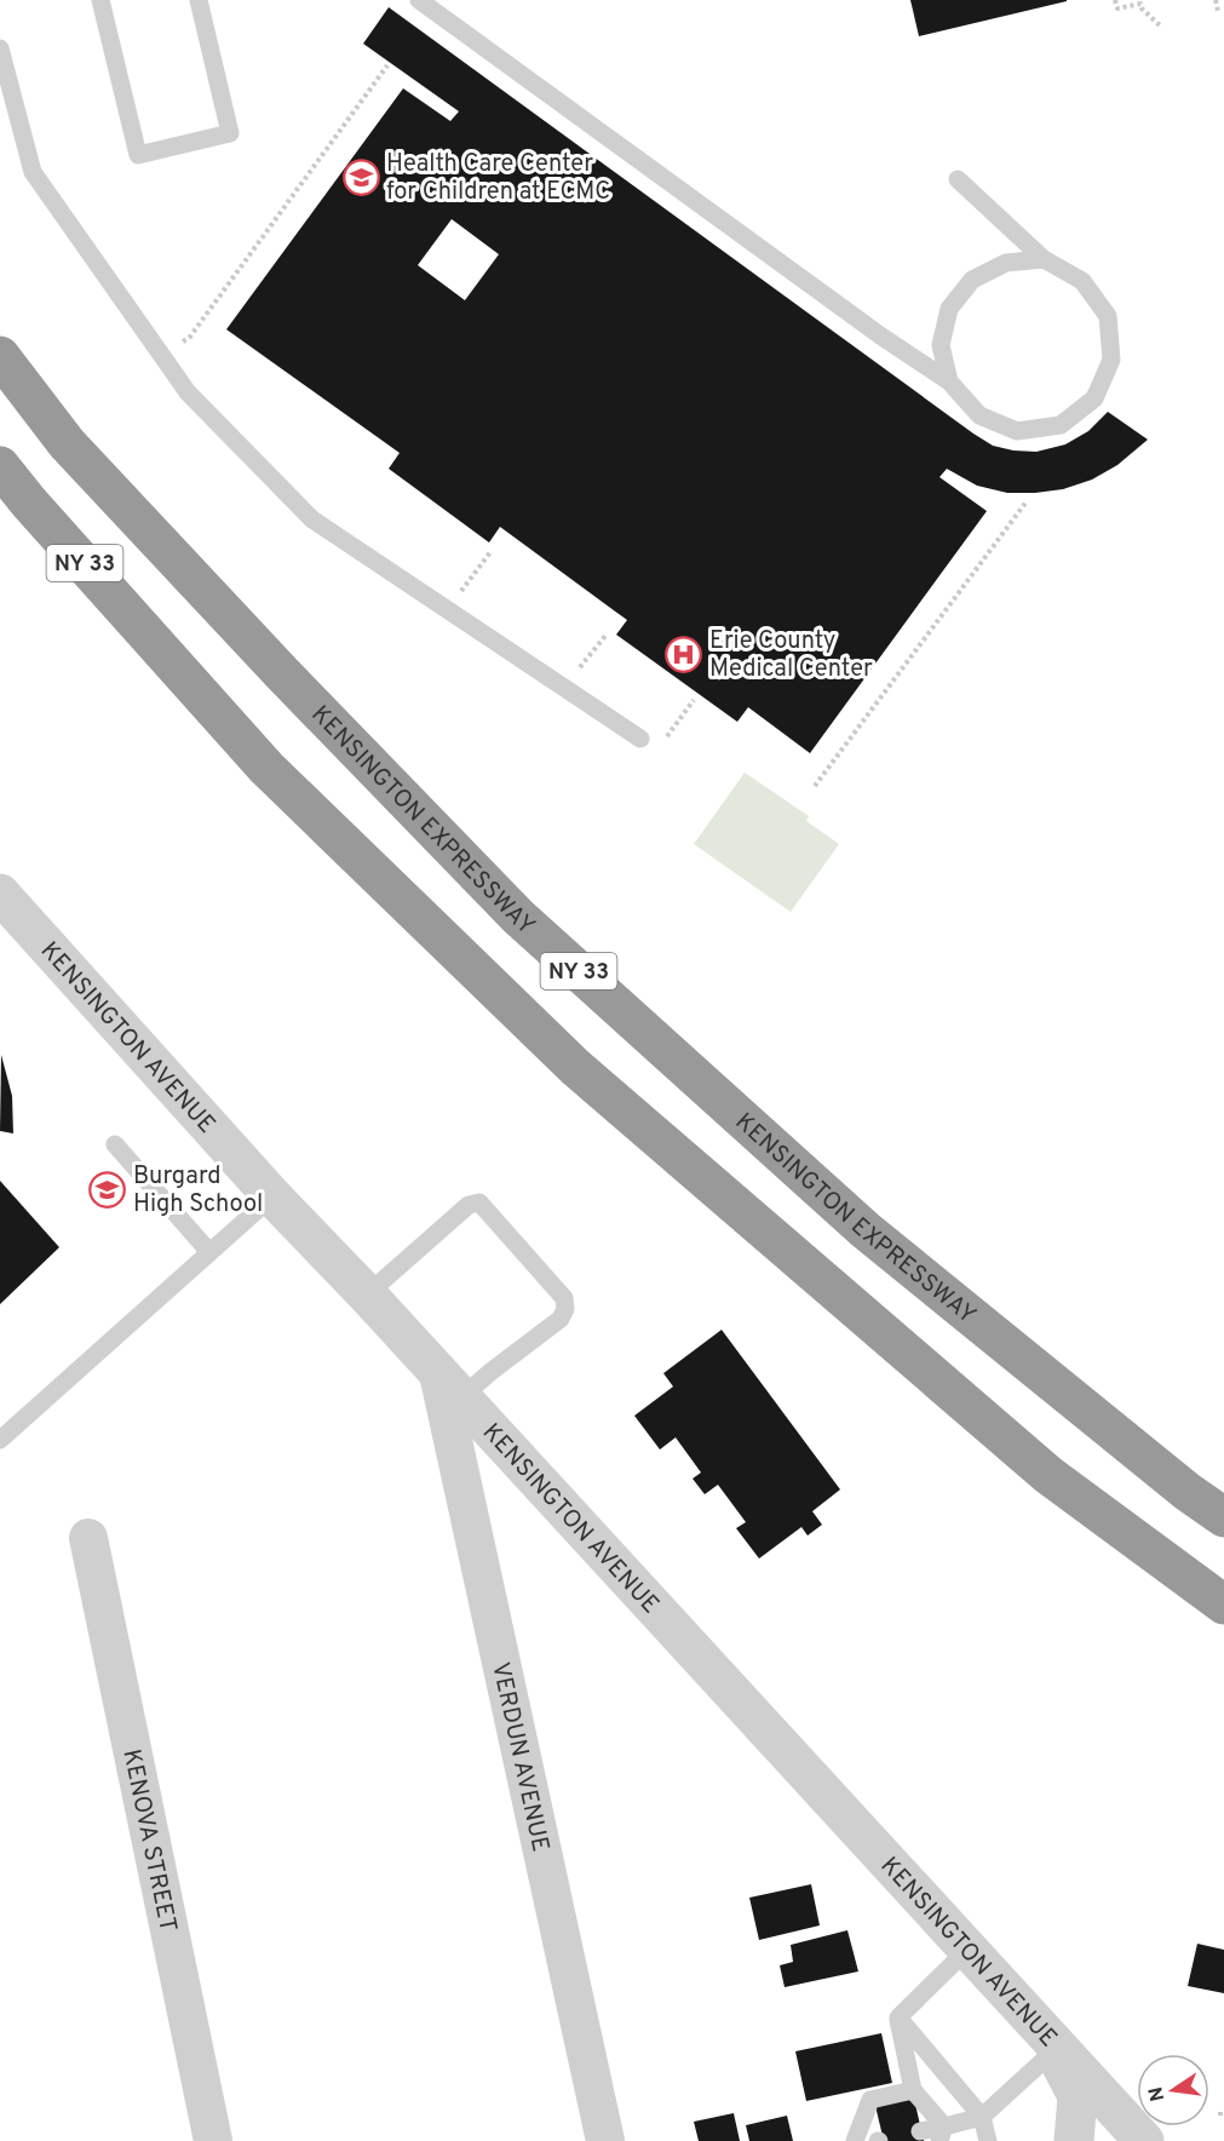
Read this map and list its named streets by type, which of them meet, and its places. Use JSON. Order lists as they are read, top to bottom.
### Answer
{
  "streets": {
    "highway": ["NY 33", "KENSINGTON EXPRESSWAY"],
    "street": ["KENSINGTON AVENUE", "VERDUN AVENUE", "KENOVA STREET"]
  },
  "crossings": [
    ["KENSINGTON AVENUE", "VERDUN AVENUE"]
  ],
  "places": {
    "school or university": ["Health Care Center for Children at ECMC", "Burgard High School"],
    "hospital": ["Erie County Medical Center"]
  },
  "north": "left"
}
